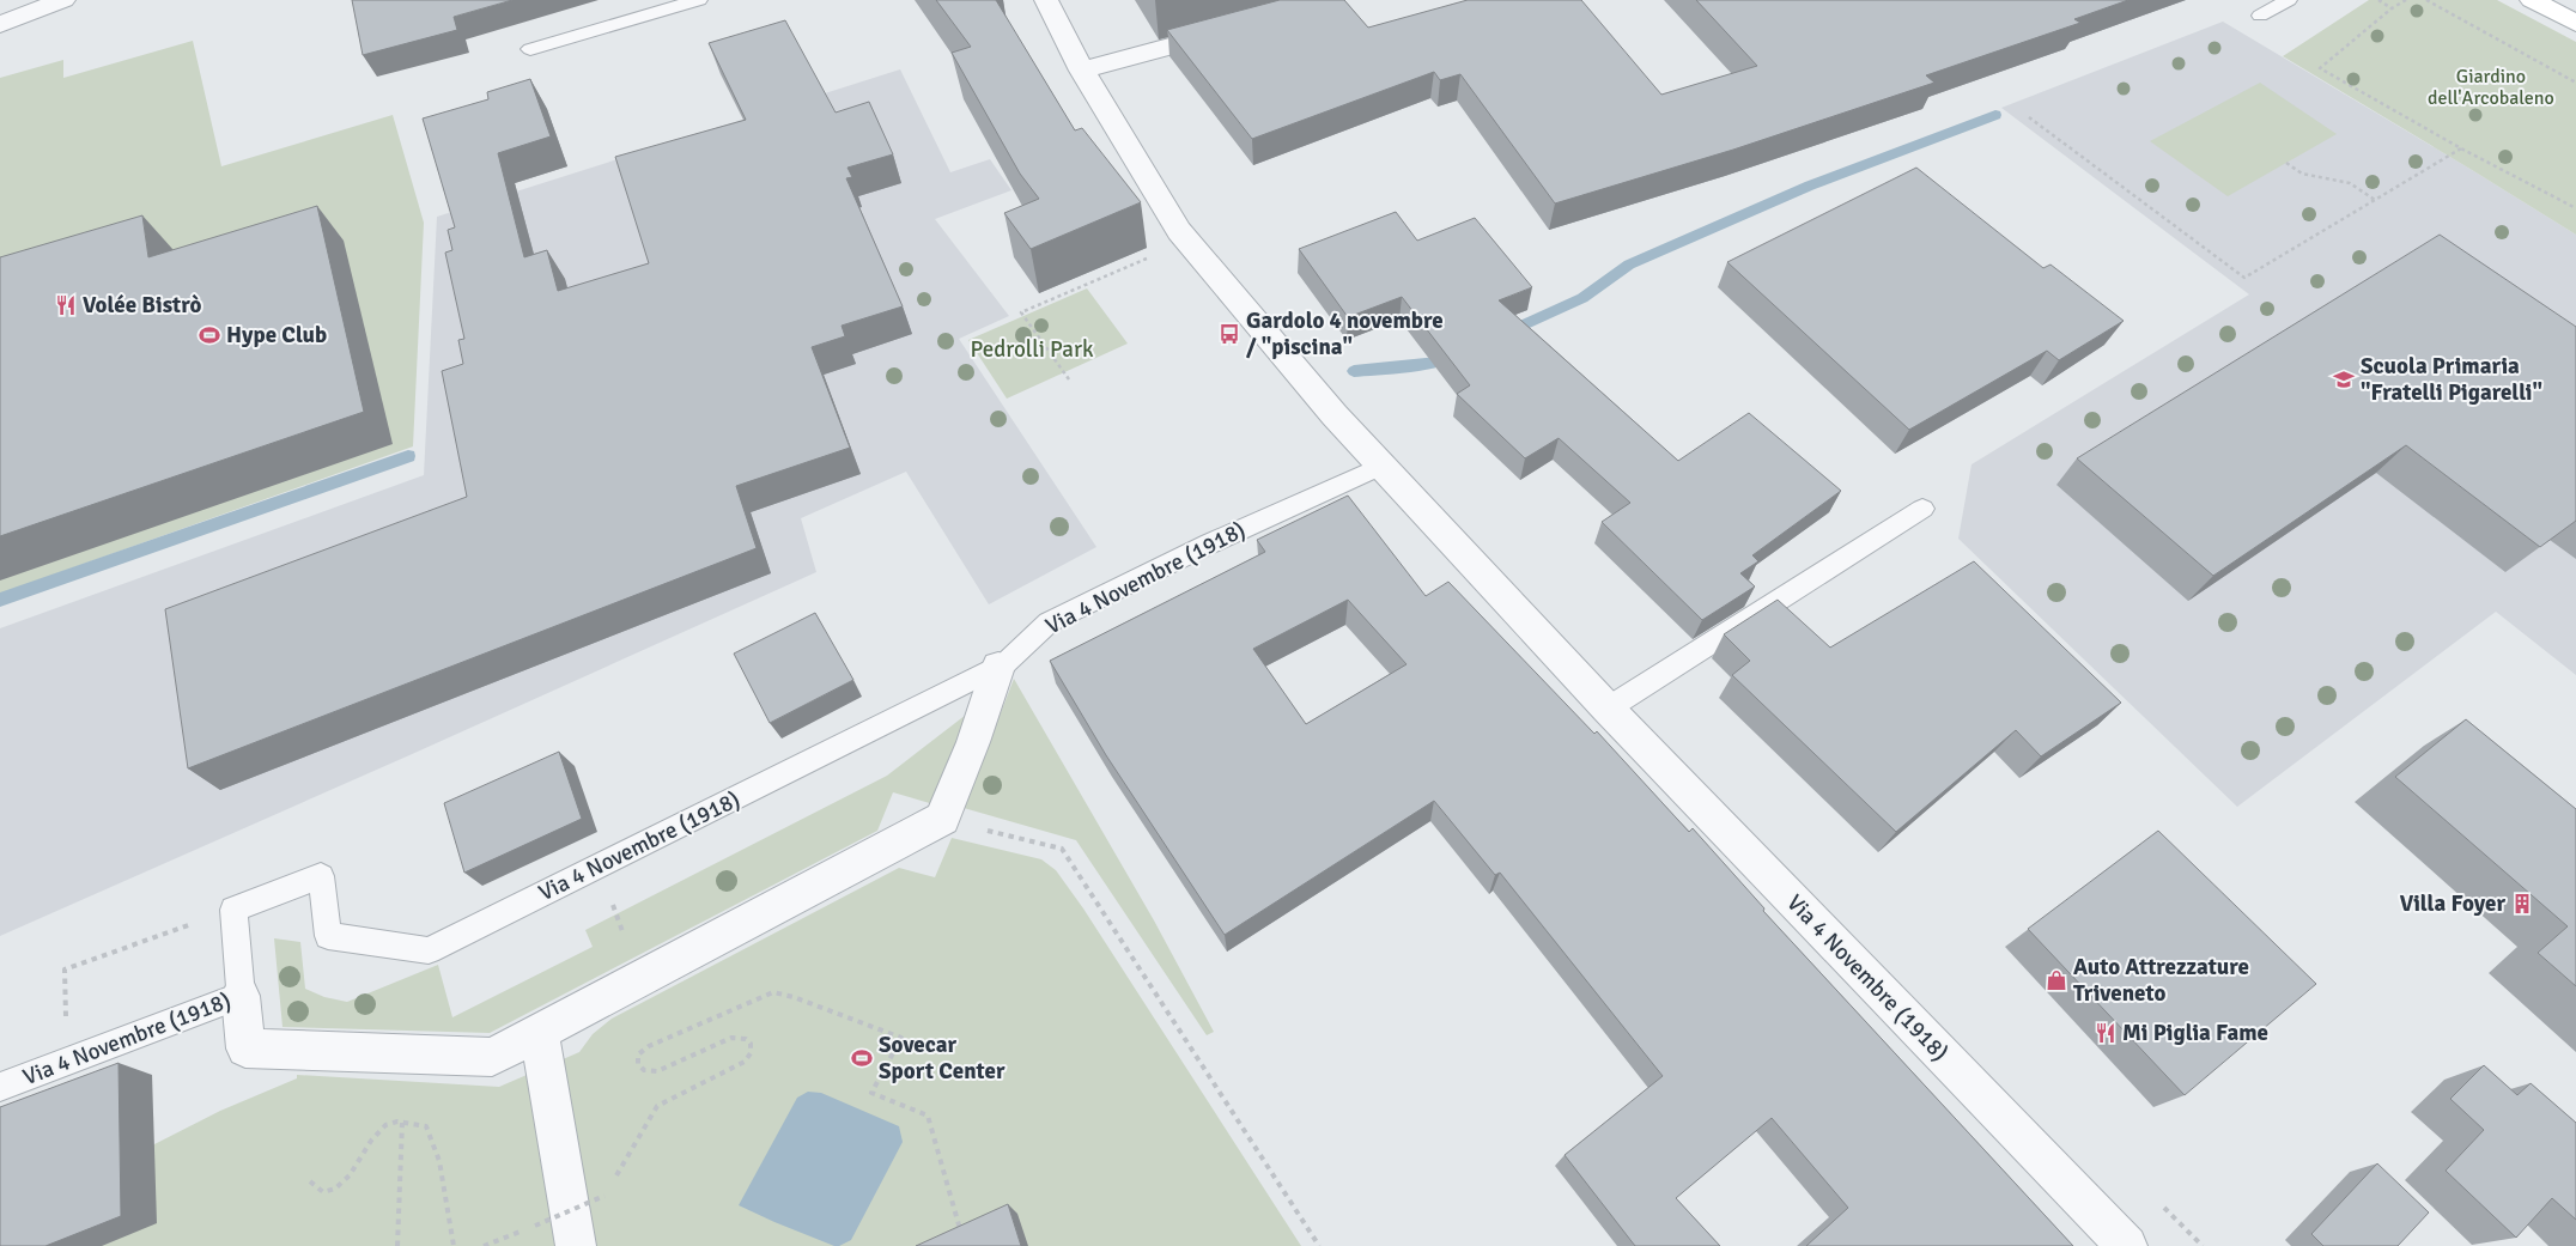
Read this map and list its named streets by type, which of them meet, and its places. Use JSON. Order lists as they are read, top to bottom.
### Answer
{
  "streets": {
    "street": ["Via 4 Novembre (1918)"]
  },
  "parks": ["Giardino dell'Arcobaleno", "Pedrolli Park"],
  "places": {
    "restaurant": ["Volée Bistrò", "Mi Piglia Fame"],
    "bus stop": ["Gardolo 4 novembre / \"piscina\""],
    "sports": ["Hype Club", "Sovecar Sport Center"],
    "school or university": ["Scuola Primaria \"Fratelli Pigarelli\""],
    "building": ["Villa Foyer"],
    "shop": ["Auto Attrezzature Triveneto"]
  }
}
